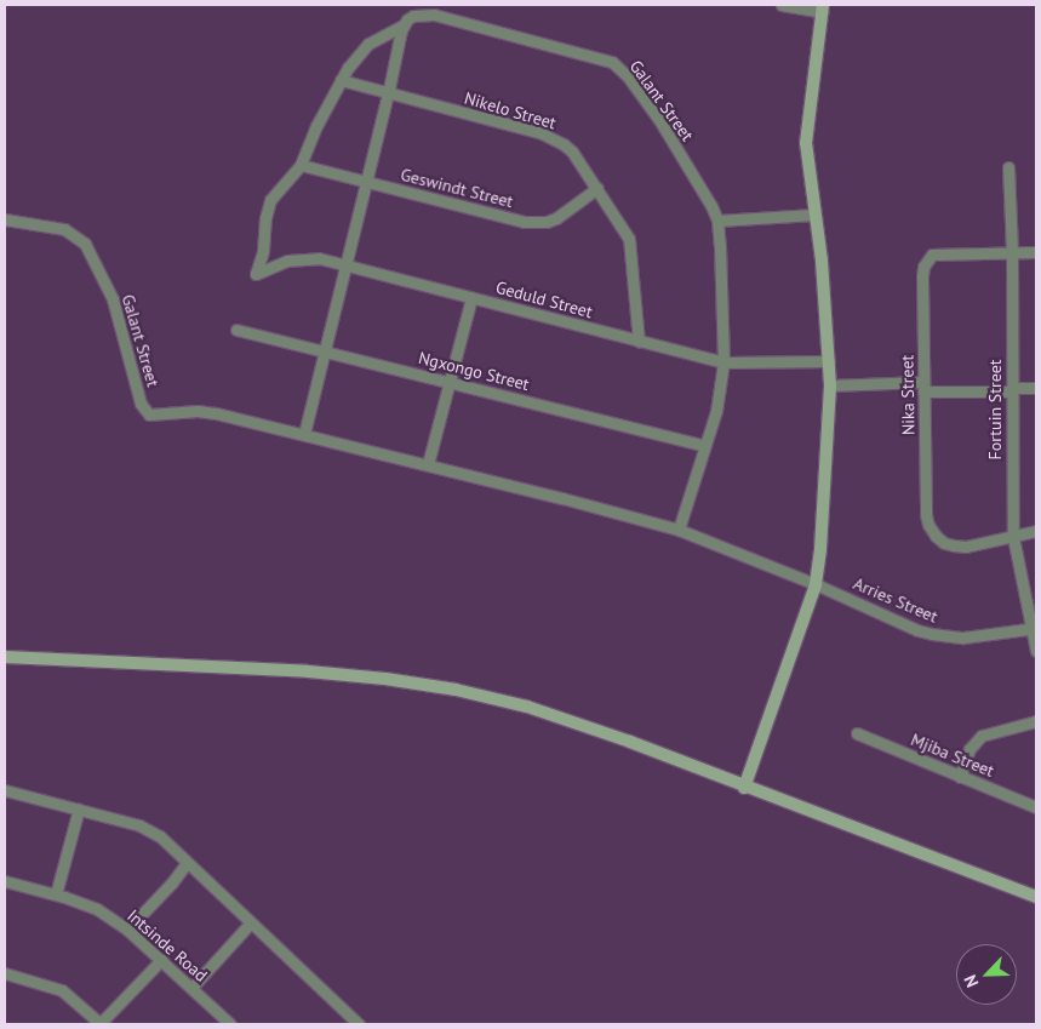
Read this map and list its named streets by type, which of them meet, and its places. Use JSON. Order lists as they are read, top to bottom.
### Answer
{
  "streets": {
    "street": [
      "Galant Street",
      "Nikelo Street",
      "Geswindt Street",
      "Geduld Street",
      "Ngxongo Street",
      "Nika Street",
      "Fortuin Street",
      "Arries Street",
      "Mjiba Street",
      "Intsinde Road"
    ]
  },
  "crossings": [
    ["Galant Street", "Nikelo Street"],
    ["Galant Street", "Geswindt Street"],
    ["Galant Street", "Geduld Street"],
    ["Galant Street", "Ngxongo Street"],
    ["Galant Street", "Arries Street"],
    ["Nikelo Street", "Geswindt Street"],
    ["Nikelo Street", "Geduld Street"],
    ["Nika Street", "Fortuin Street"],
    ["Fortuin Street", "Arries Street"]
  ],
  "north": "bottom left"
}
